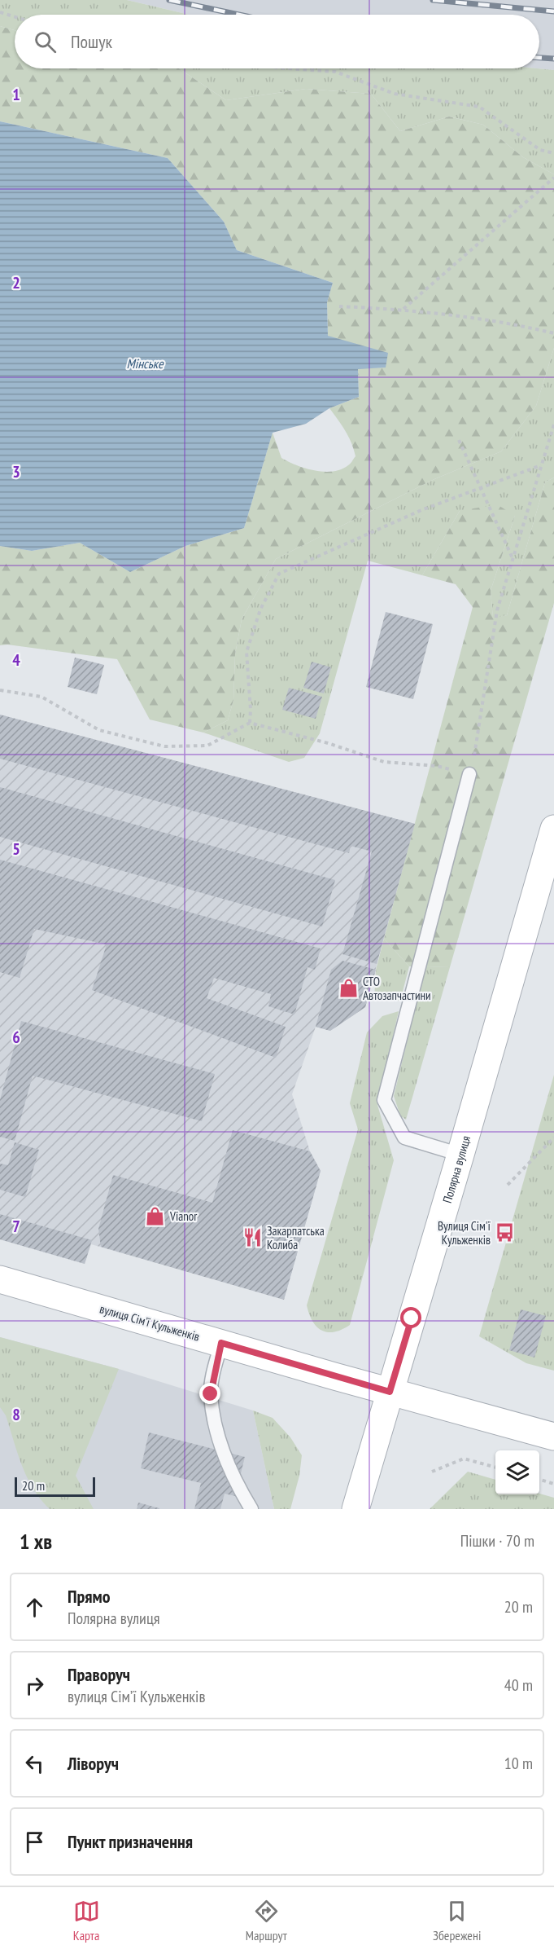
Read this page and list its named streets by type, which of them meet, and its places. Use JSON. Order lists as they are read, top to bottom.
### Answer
{
  "streets": {
    "main road": ["Полярна вулиця", "вулиця Сімʼї Кульженків"]
  },
  "crossings": [
    ["Полярна вулиця", "вулиця Сімʼї Кульженків"]
  ],
  "water": ["Мінське"],
  "places": {
    "shop": ["СТО Автозапчастини", "Vianor"],
    "bus stop": ["Вулиця Сім'ї Кульженків"],
    "restaurant": ["Закарпатська Колиба"]
  },
  "scale_bar": "20 m",
  "page": {
    "search": "Пошук",
    "scale": "20 m",
    "heading": ["1 хв", "Пішки · 70 m"],
    "list": [
      ["Прямо", "Полярна вулиця", "20 m"],
      ["Праворуч", "вулиця Сімʼї Кульженків", "40 m"],
      ["Ліворуч", "10 m"],
      "Пункт призначення"
    ],
    "nav": ["Карта", "Маршрут", "Збережені"]
  },
  "grid": {
    "rows": [
      "1",
      "2",
      "3",
      "4",
      "5",
      "6",
      "7",
      "8"
    ]
  }
}
